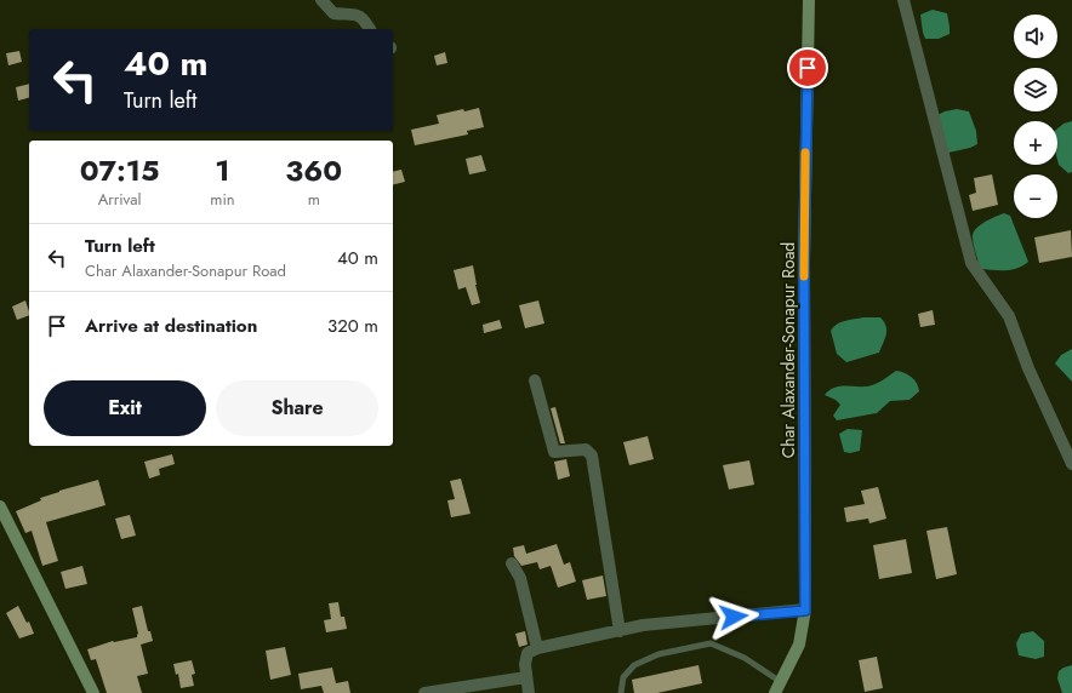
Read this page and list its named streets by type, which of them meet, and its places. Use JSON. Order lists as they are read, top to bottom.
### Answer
{
  "streets": {
    "main road": ["Char Alaxander-Sonapur Road"]
  },
  "page": {
    "map_buttons": ["+", "−"],
    "turn": ["40 m", "Turn left"],
    "eta": [
      "07:15",
      "Arrival",
      "1",
      "min",
      "360",
      "m"
    ],
    "list": [
      {
        "name": "Turn left",
        "note": "Char Alaxander-Sonapur Road",
        "value": "40 m"
      },
      {
        "name": "Arrive at destination",
        "value": "320 m"
      }
    ],
    "buttons": ["Exit", "Share"]
  }
}
